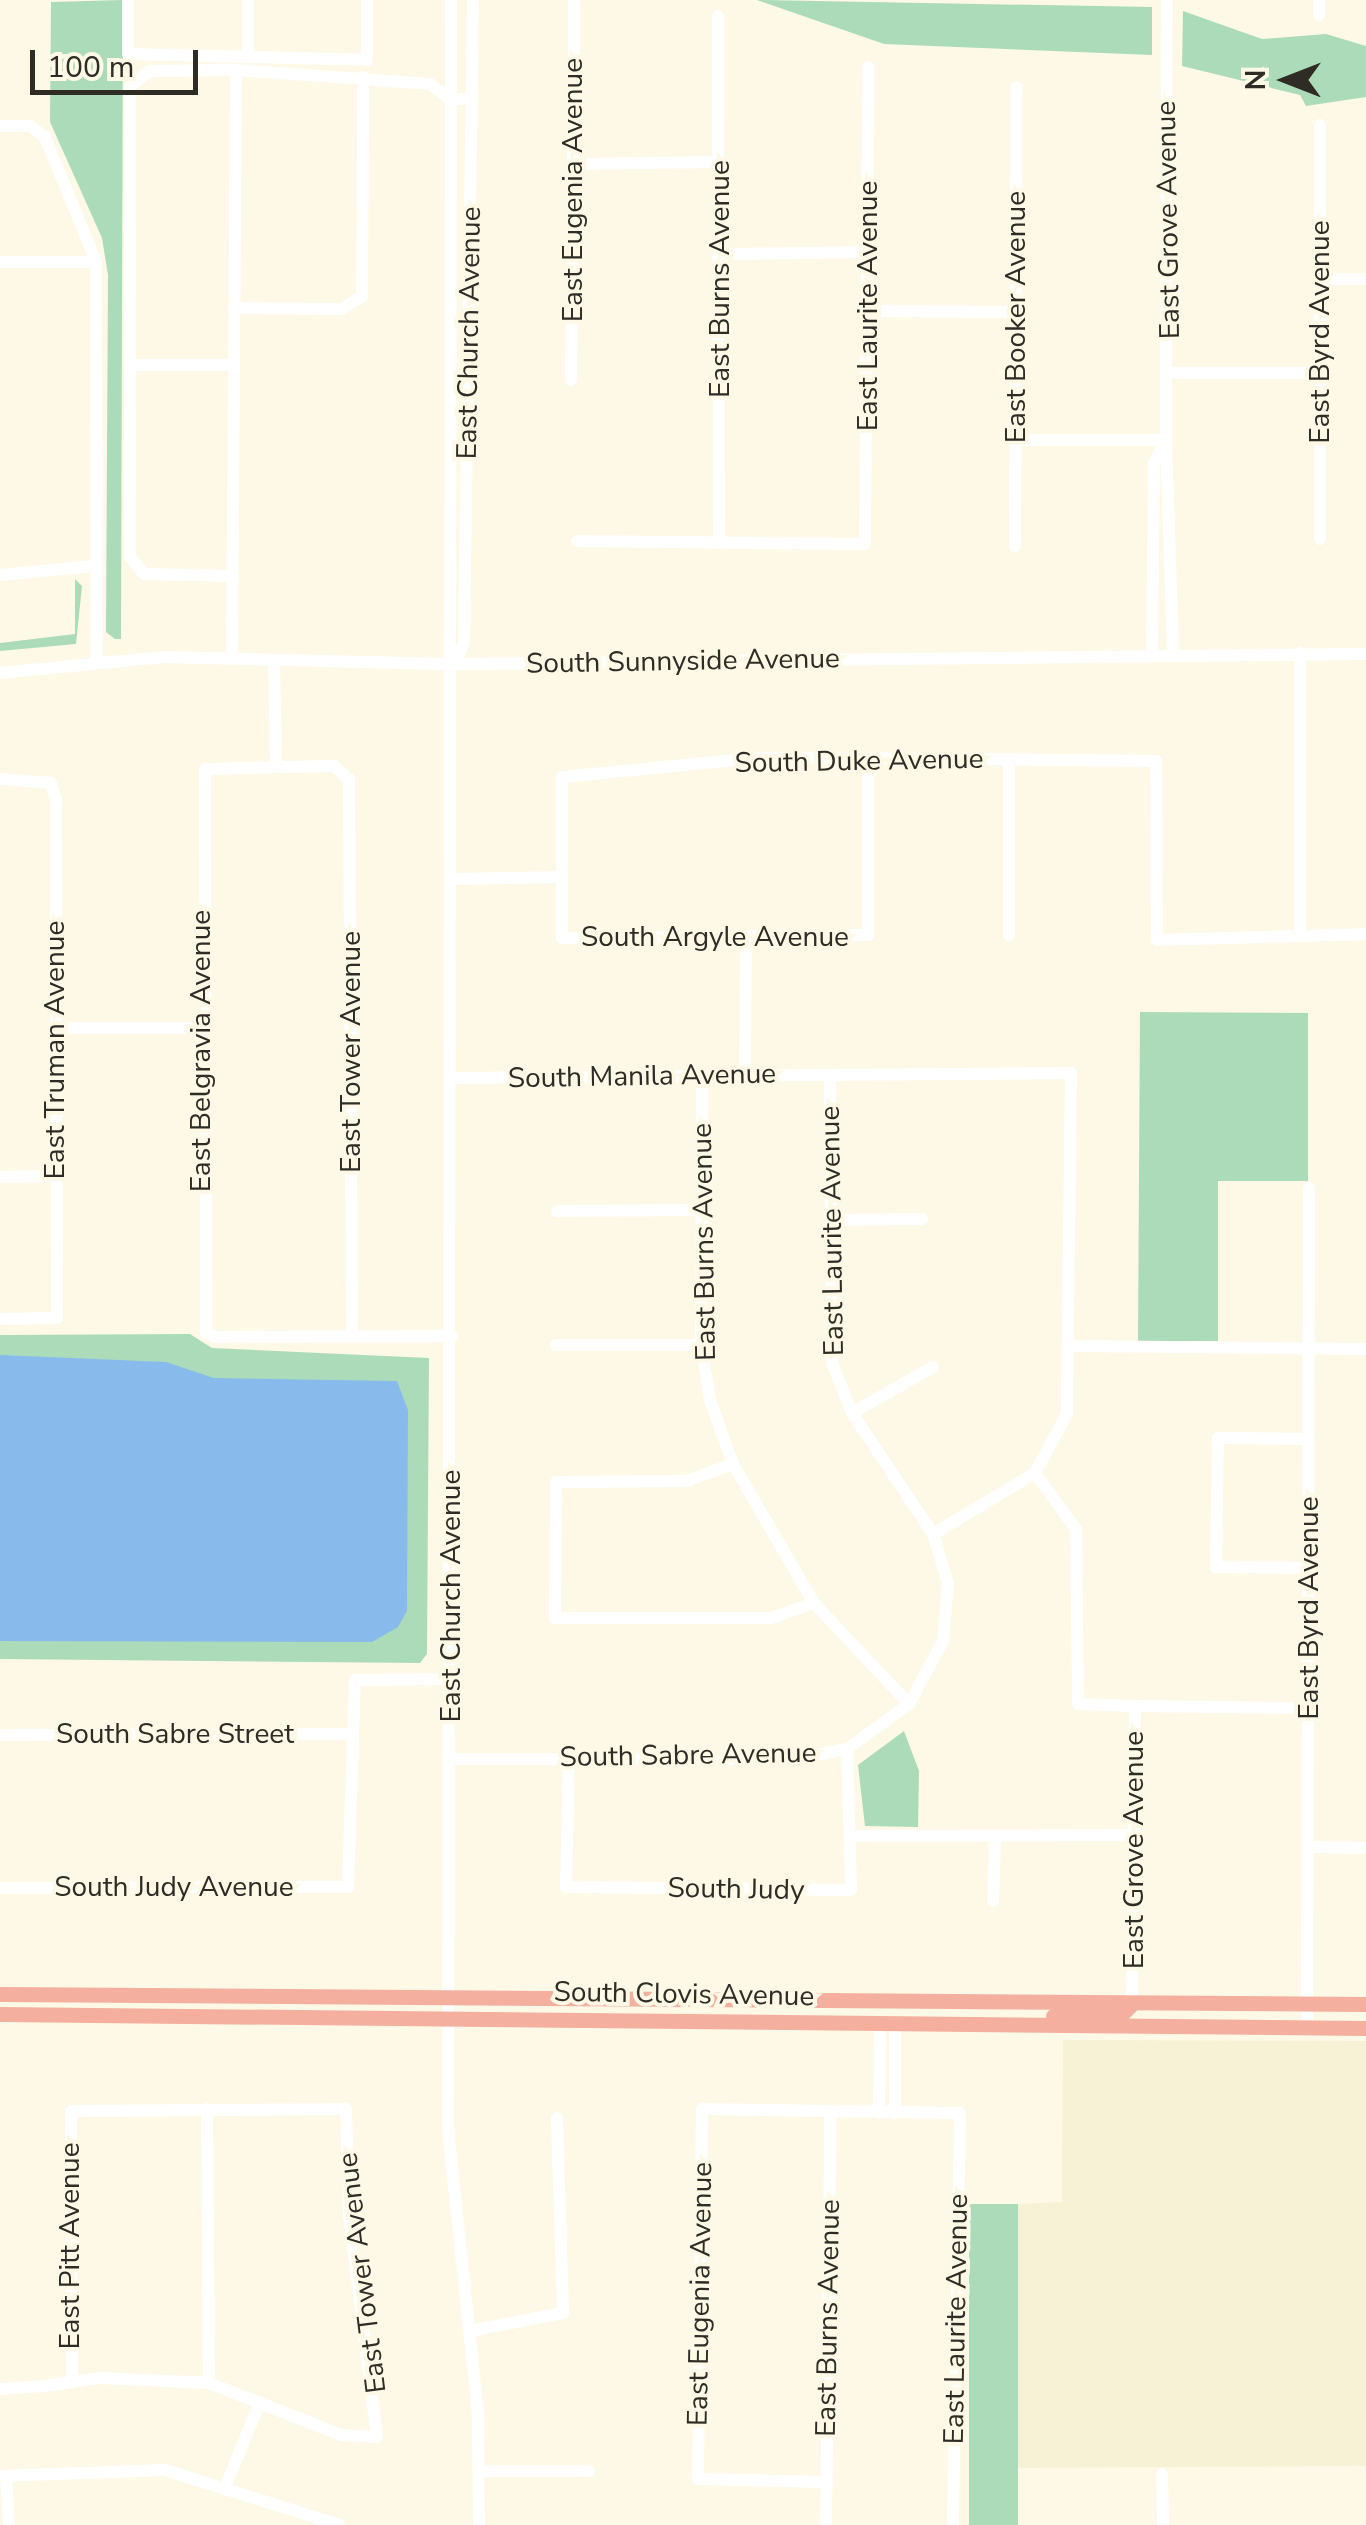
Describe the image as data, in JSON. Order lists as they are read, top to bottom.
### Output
{
  "streets": {
    "main road": ["South Clovis Avenue"],
    "street": [
      "East Eugenia Avenue",
      "East Grove Avenue",
      "East Burns Avenue",
      "East Laurite Avenue",
      "East Booker Avenue",
      "East Byrd Avenue",
      "East Church Avenue",
      "South Sunnyside Avenue",
      "South Duke Avenue",
      "South Argyle Avenue",
      "East Truman Avenue",
      "East Belgravia Avenue",
      "East Tower Avenue",
      "South Manila Avenue",
      "South Sabre Street",
      "South Sabre Avenue",
      "South Judy Avenue",
      "South Judy",
      "East Pitt Avenue"
    ]
  },
  "crossings": [
    ["East Eugenia Avenue", "East Burns Avenue"],
    ["East Grove Avenue", "South Sunnyside Avenue"],
    ["East Grove Avenue", "South Clovis Avenue"],
    ["East Burns Avenue", "East Laurite Avenue"],
    ["East Burns Avenue", "South Manila Avenue"],
    ["East Burns Avenue", "South Sabre Avenue"],
    ["East Laurite Avenue", "South Manila Avenue"],
    ["East Laurite Avenue", "South Sabre Avenue"],
    ["East Byrd Avenue", "South Clovis Avenue"],
    ["East Church Avenue", "South Sunnyside Avenue"],
    ["East Church Avenue", "South Manila Avenue"],
    ["East Church Avenue", "South Sabre Avenue"],
    ["East Church Avenue", "South Clovis Avenue"],
    ["South Duke Avenue", "South Argyle Avenue"],
    ["East Belgravia Avenue", "East Tower Avenue"],
    ["East Tower Avenue", "East Pitt Avenue"],
    ["South Sabre Street", "South Judy Avenue"],
    ["South Sabre Avenue", "South Judy"]
  ],
  "scale_bar": "100 m",
  "north": "left"
}
